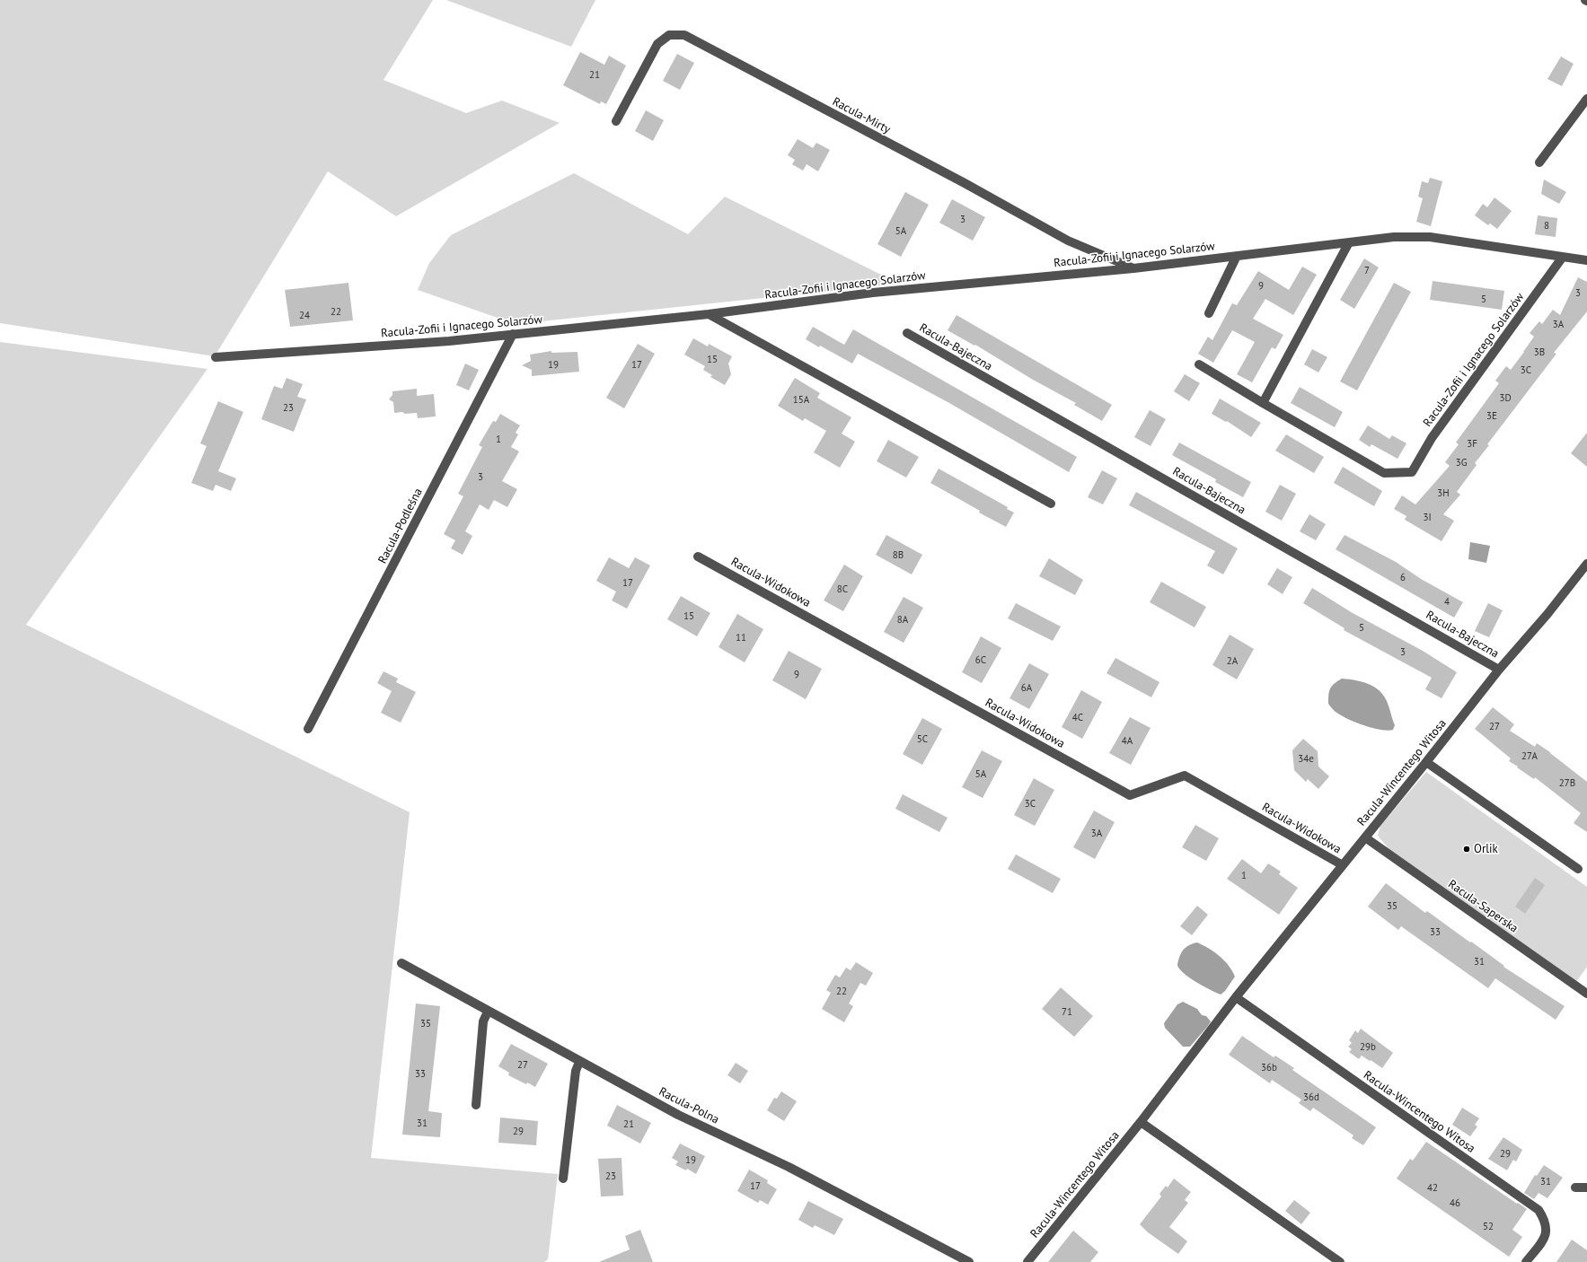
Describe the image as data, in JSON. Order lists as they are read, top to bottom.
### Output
{
  "streets": {
    "street": [
      "Racula-Mirty",
      "Racula-Zofii i Ignacego Solarzów",
      "Racula-Bajeczna",
      "Racula-Podleśna",
      "Racula-Widokowa",
      "Racula-Wincentego Witosa",
      "Racula-Saperska",
      "Racula-Polna"
    ]
  },
  "crossings": [
    ["Racula-Mirty", "Racula-Zofii i Ignacego Solarzów"],
    ["Racula-Zofii i Ignacego Solarzów", "Racula-Podleśna"],
    ["Racula-Bajeczna", "Racula-Wincentego Witosa"],
    ["Racula-Widokowa", "Racula-Wincentego Witosa"],
    ["Racula-Wincentego Witosa", "Racula-Saperska"]
  ],
  "places": ["Orlik"],
  "house_numbers": [
    "21",
    "3",
    "8",
    "5A",
    "7",
    "9",
    "3",
    "5",
    "22",
    "24",
    "3A",
    "3B",
    "15",
    "19",
    "17",
    "3C",
    "3D",
    "15A",
    "23",
    "3E",
    "1",
    "3F",
    "3G",
    "3",
    "3H",
    "3I",
    "8B",
    "6",
    "17",
    "8C",
    "4",
    "15",
    "8A",
    "5",
    "11",
    "3",
    "6C",
    "2A",
    "9",
    "6A",
    "4C",
    "27",
    "5C",
    "4A",
    "27A",
    "34e",
    "5A",
    "27B",
    "3C",
    "3A",
    "1",
    "35",
    "33",
    "31",
    "22",
    "71",
    "35",
    "29b",
    "27",
    "36b",
    "33",
    "36d",
    "31",
    "21",
    "29",
    "29",
    "19",
    "23",
    "31",
    "17",
    "42",
    "46",
    "52"
  ]
}
